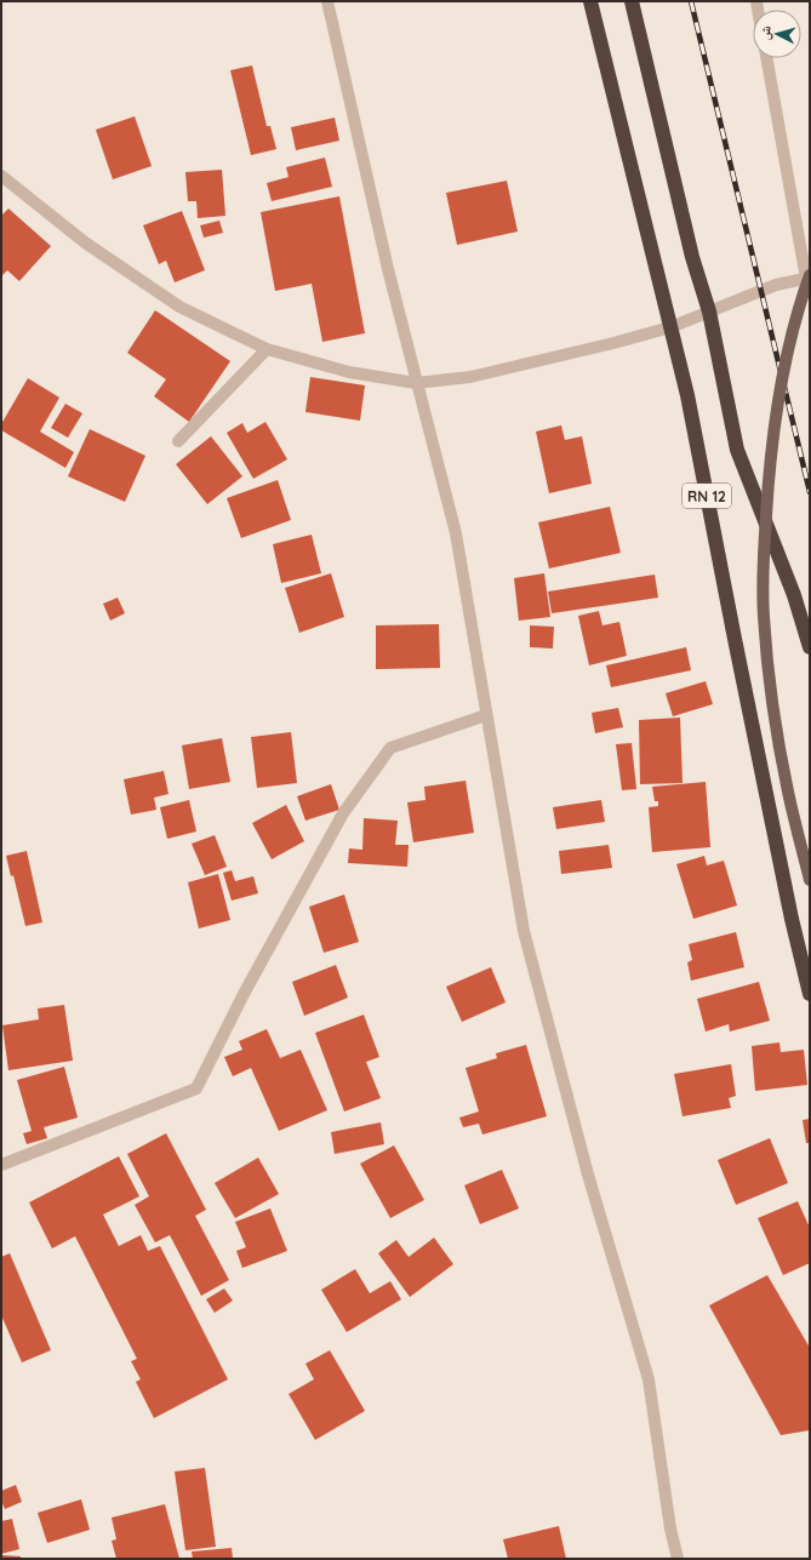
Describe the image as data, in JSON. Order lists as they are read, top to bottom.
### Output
{
  "streets": {
    "highway": ["RN 12"]
  },
  "north": "left"
}
